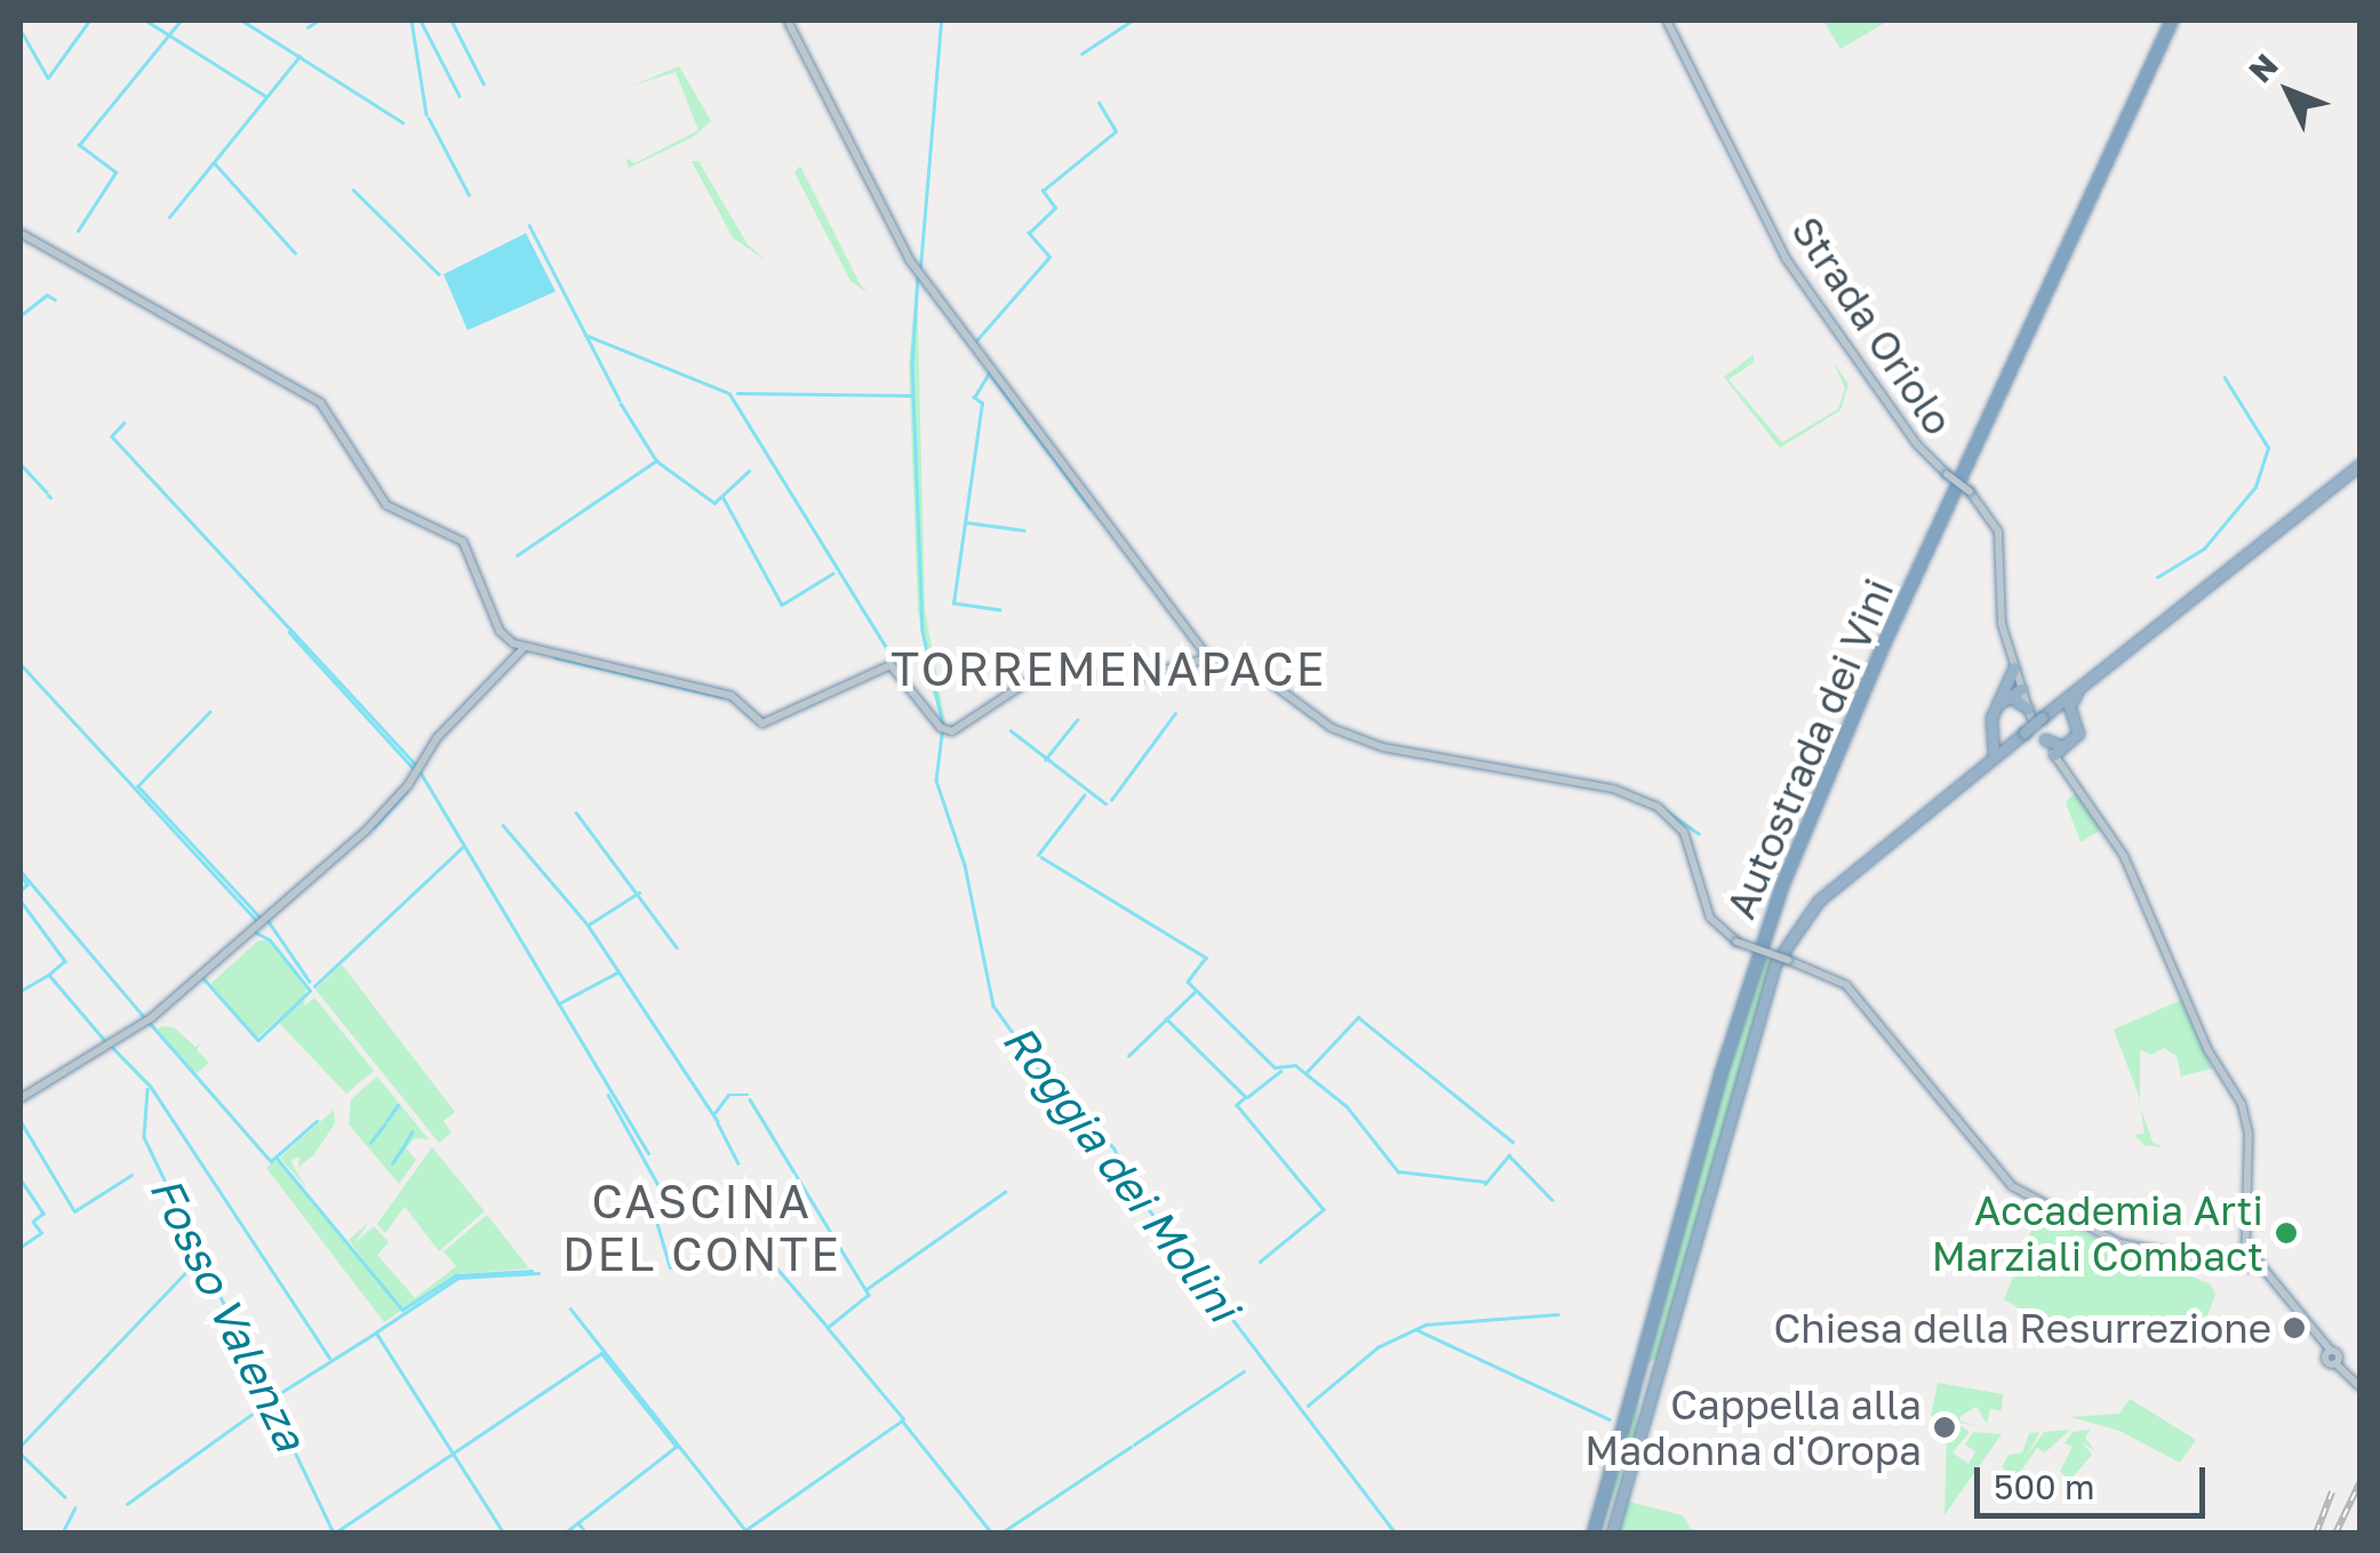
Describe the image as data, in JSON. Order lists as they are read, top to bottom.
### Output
{
  "streets": {
    "highway": ["Autostrada dei Vini"],
    "street": ["Strada Oriolo"]
  },
  "districts": ["TORREMENAPACE", "CASCINA DEL CONTE"],
  "water": ["Roggia dei Molini", "Fosso Valenza"],
  "places": ["Accademia Arti Marziali Combact", "Chiesa della Resurrezione", "Cappella alla Madonna d'Oropa"],
  "scale_bar": "500 m",
  "north": "top left"
}
